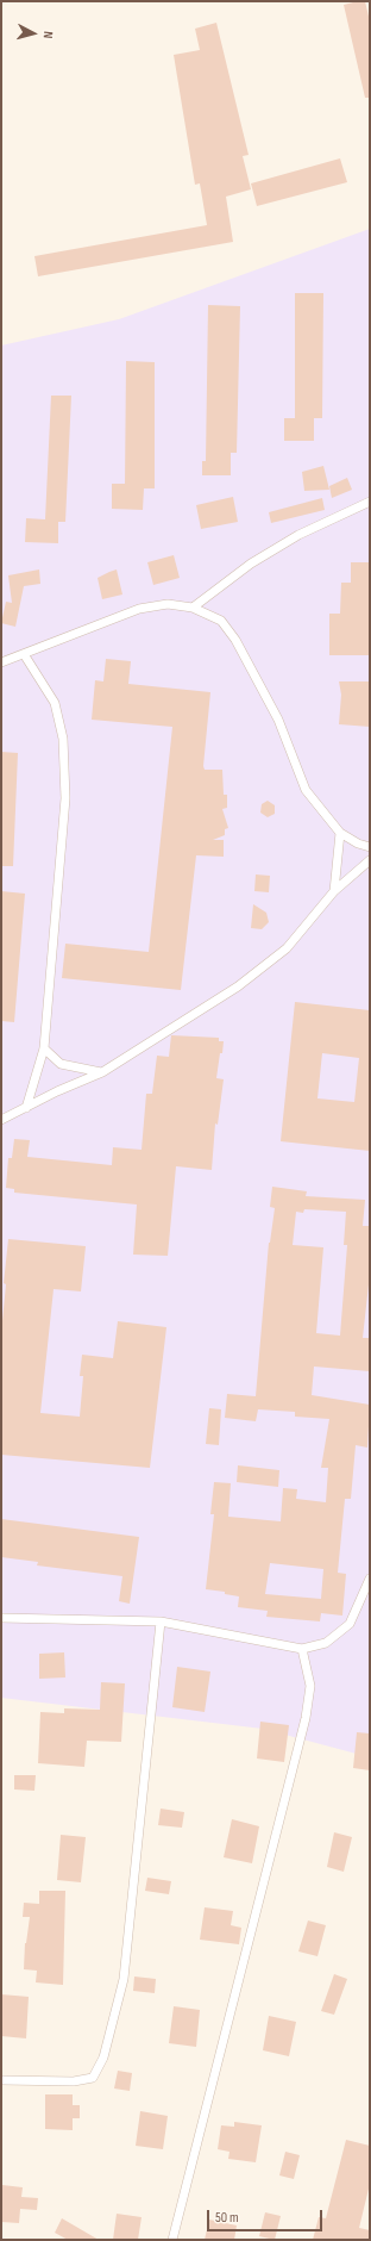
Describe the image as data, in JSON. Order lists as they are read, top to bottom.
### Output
{
  "scale_bar": "50 m",
  "north": "right"
}
